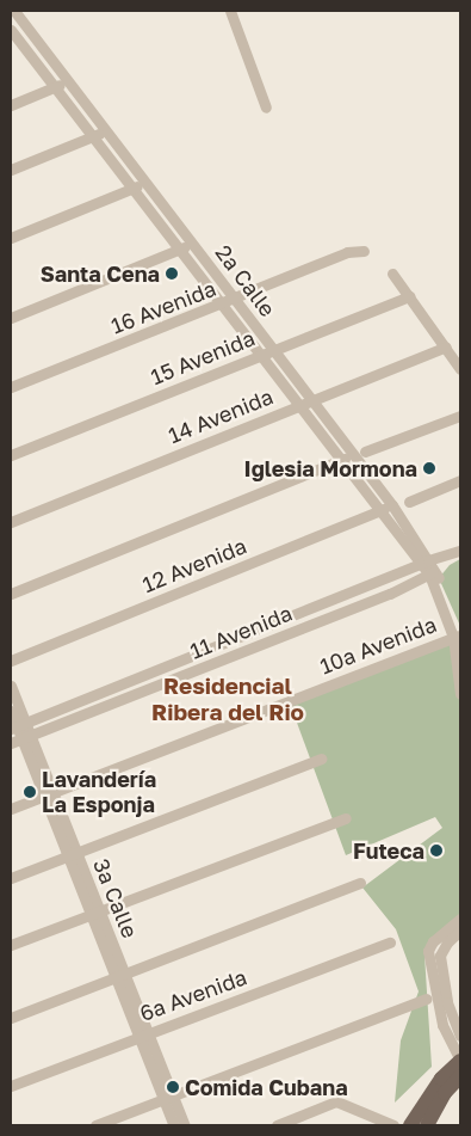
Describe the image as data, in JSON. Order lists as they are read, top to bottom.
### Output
{
  "streets": {
    "street": [
      "2a Calle",
      "16 Avenida",
      "15 Avenida",
      "14 Avenida",
      "12 Avenida",
      "11 Avenida",
      "10a Avenida",
      "3a Calle",
      "6a Avenida"
    ]
  },
  "crossings": [
    ["2a Calle", "16 Avenida"],
    ["2a Calle", "15 Avenida"],
    ["2a Calle", "14 Avenida"],
    ["2a Calle", "12 Avenida"],
    ["2a Calle", "11 Avenida"],
    ["2a Calle", "10a Avenida"],
    ["11 Avenida", "3a Calle"],
    ["10a Avenida", "3a Calle"],
    ["3a Calle", "6a Avenida"]
  ],
  "districts": ["Residencial Ribera del Rio"],
  "places": [
    "Santa Cena",
    "Iglesia Mormona",
    "Lavandería La Esponja",
    "Futeca",
    "Comida Cubana"
  ]
}
